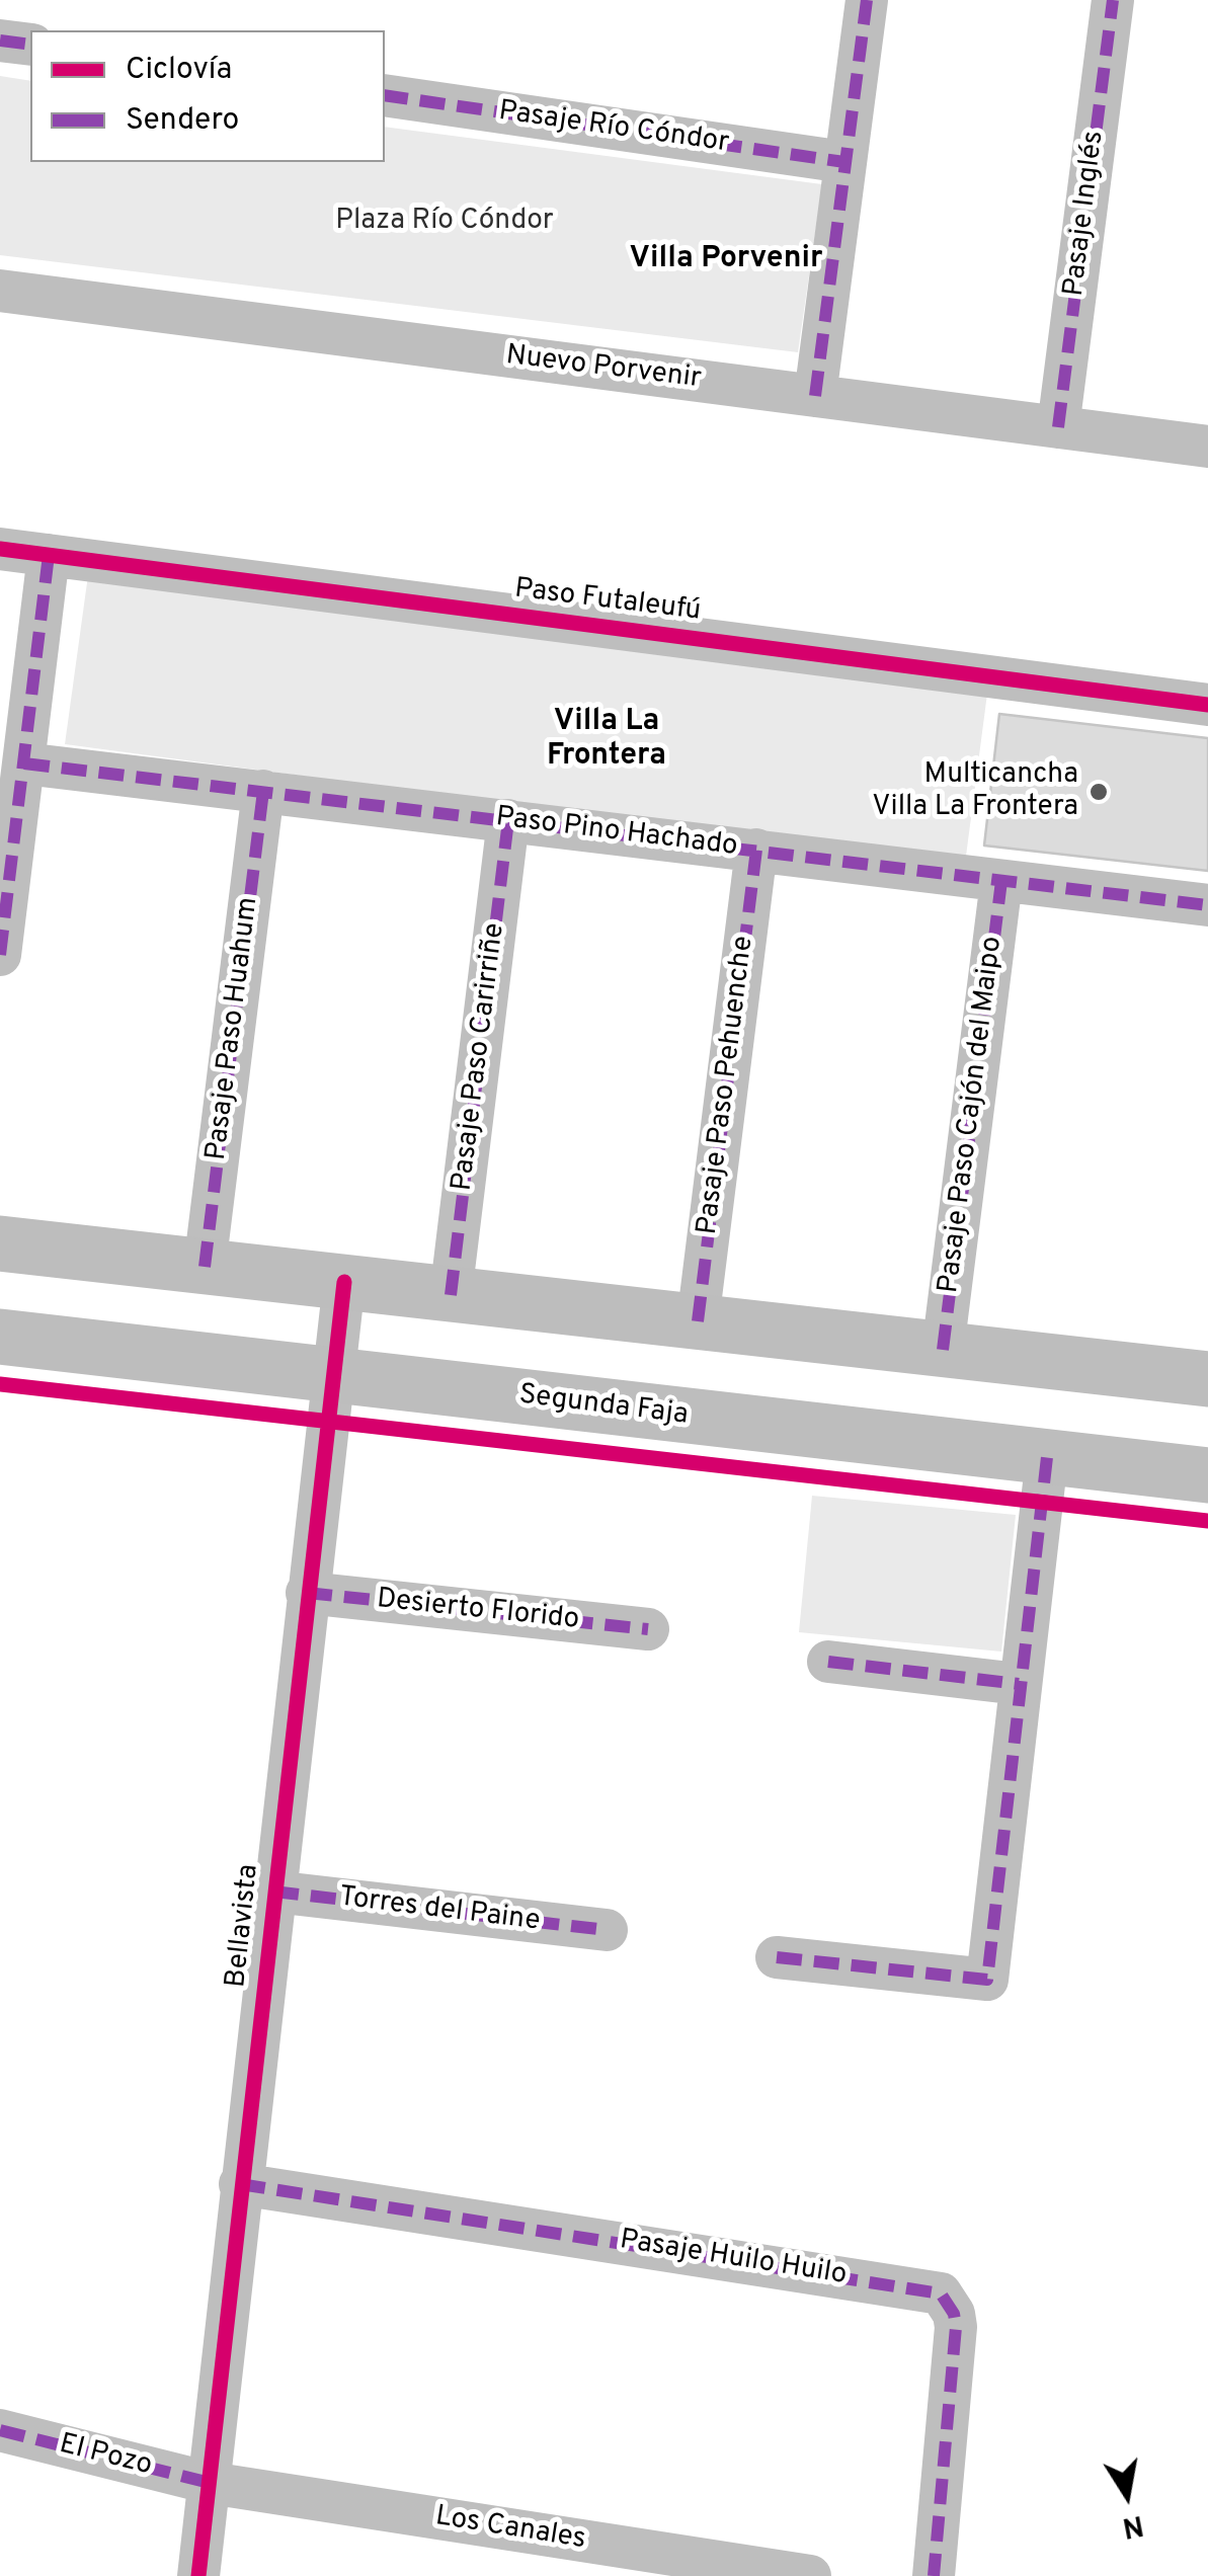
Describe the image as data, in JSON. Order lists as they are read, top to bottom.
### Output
{
  "streets": {
    "main road": ["Segunda Faja"],
    "street": [
      "Pasaje Río Cóndor",
      "Pasaje Inglés",
      "Nuevo Porvenir",
      "Paso Futaleufú",
      "Paso Pino Hachado",
      "Pasaje Paso Huahum",
      "Pasaje Paso Carirriñe",
      "Pasaje Paso Pehuenche",
      "Pasaje Paso Cajón del Maipo",
      "Desierto Florido",
      "Torres del Paine",
      "Bellavista",
      "Pasaje Huilo Huilo",
      "El Pozo",
      "Los Canales"
    ]
  },
  "crossings": [
    ["Pasaje Inglés", "Nuevo Porvenir"],
    ["Paso Pino Hachado", "Pasaje Paso Huahum"],
    ["Paso Pino Hachado", "Pasaje Paso Carirriñe"],
    ["Paso Pino Hachado", "Pasaje Paso Pehuenche"],
    ["Paso Pino Hachado", "Pasaje Paso Cajón del Maipo"],
    ["Segunda Faja", "Bellavista"],
    ["Desierto Florido", "Bellavista"],
    ["Torres del Paine", "Bellavista"],
    ["Bellavista", "Pasaje Huilo Huilo"],
    ["Bellavista", "El Pozo"],
    ["Bellavista", "Los Canales"],
    ["El Pozo", "Los Canales"]
  ],
  "districts": ["Villa Porvenir", "Villa La Frontera"],
  "parks": ["Plaza Río Cóndor"],
  "places": ["Multicancha Villa La Frontera"],
  "legend": ["Ciclovía", "Sendero"],
  "north": "bottom"
}
